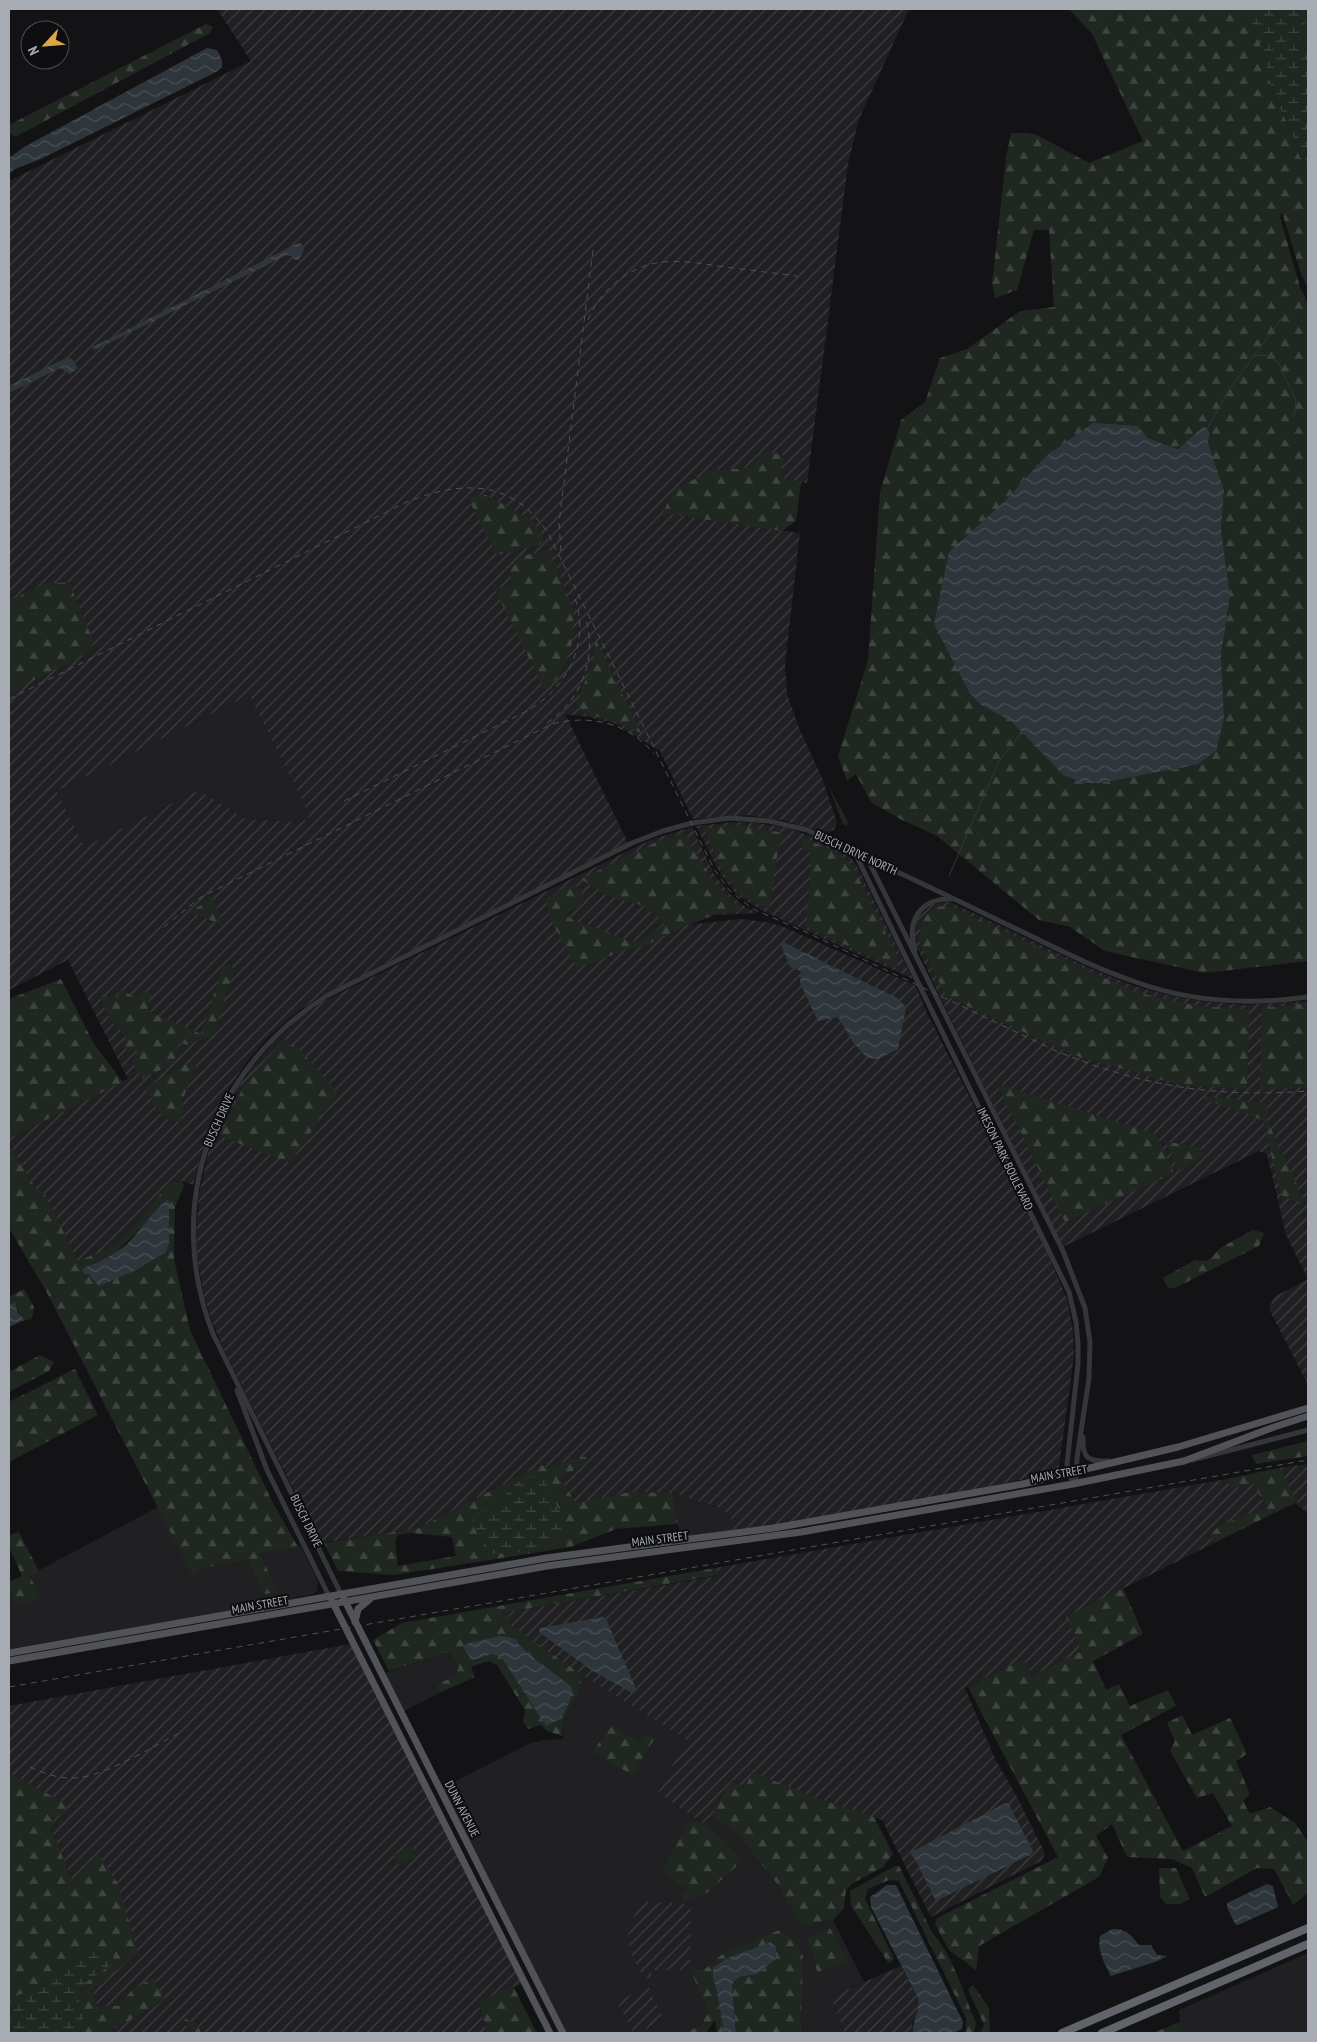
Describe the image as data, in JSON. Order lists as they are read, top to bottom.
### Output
{
  "streets": {
    "main road": ["MAIN STREET", "DUNN AVENUE"],
    "street": ["BUSCH DRIVE NORTH", "BUSCH DRIVE", "IMESON PARK BOULEVARD"]
  },
  "crossings": [
    ["BUSCH DRIVE NORTH", "BUSCH DRIVE"],
    ["BUSCH DRIVE NORTH", "IMESON PARK BOULEVARD"],
    ["BUSCH DRIVE", "MAIN STREET"],
    ["BUSCH DRIVE", "DUNN AVENUE"],
    ["IMESON PARK BOULEVARD", "MAIN STREET"],
    ["MAIN STREET", "DUNN AVENUE"]
  ],
  "north": "bottom left"
}
